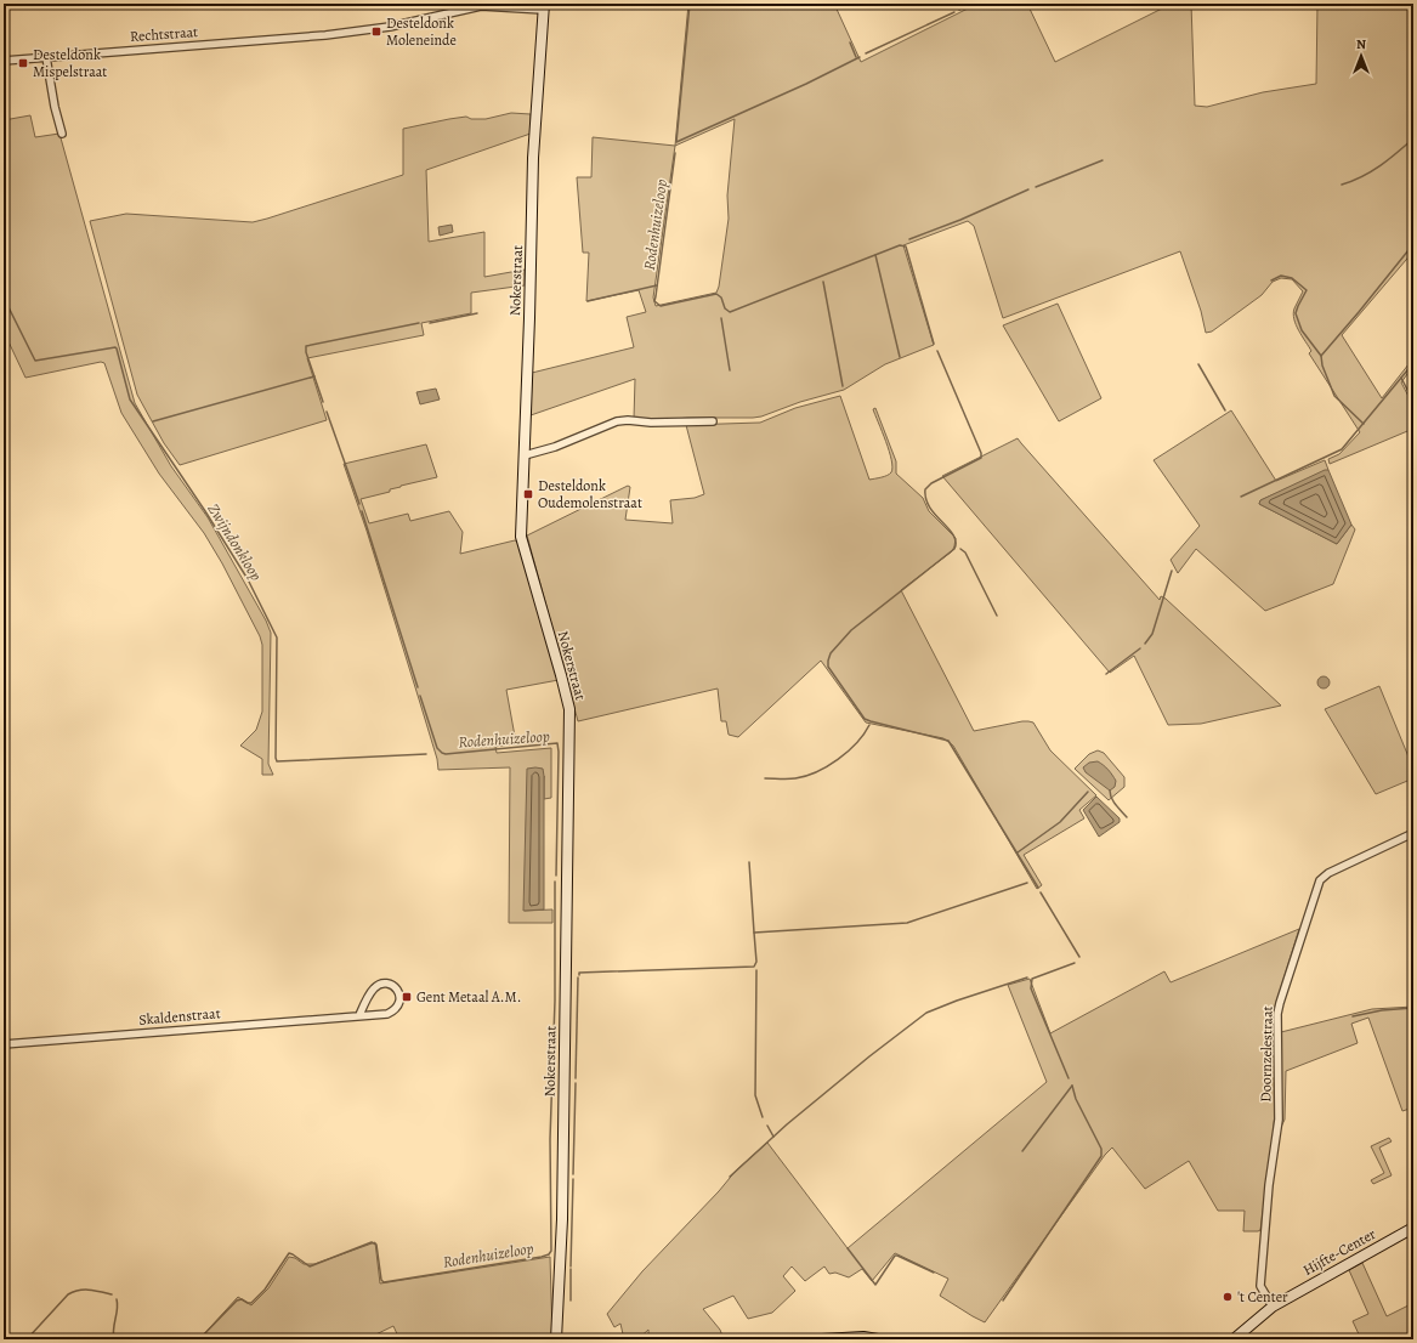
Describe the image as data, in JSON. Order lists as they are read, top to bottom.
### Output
{
  "streets": {
    "street": [
      "Rechtstraat",
      "Nokerstraat",
      "Skaldenstraat",
      "Doornzelestraat",
      "Hijfte-Center"
    ]
  },
  "crossings": [
    ["Rechtstraat", "Nokerstraat"],
    ["Doornzelestraat", "Hijfte-Center"]
  ],
  "water": ["Rodenhuizeloop", "Zwijndonkloop"],
  "places": {
    "transit": [
      "Desteldonk Moleneinde",
      "Desteldonk Mispelstraat",
      "Desteldonk Oudemolenstraat",
      "Gent Metaal A.M."
    ],
    "other": ["'t Center"]
  },
  "north": "top"
}
